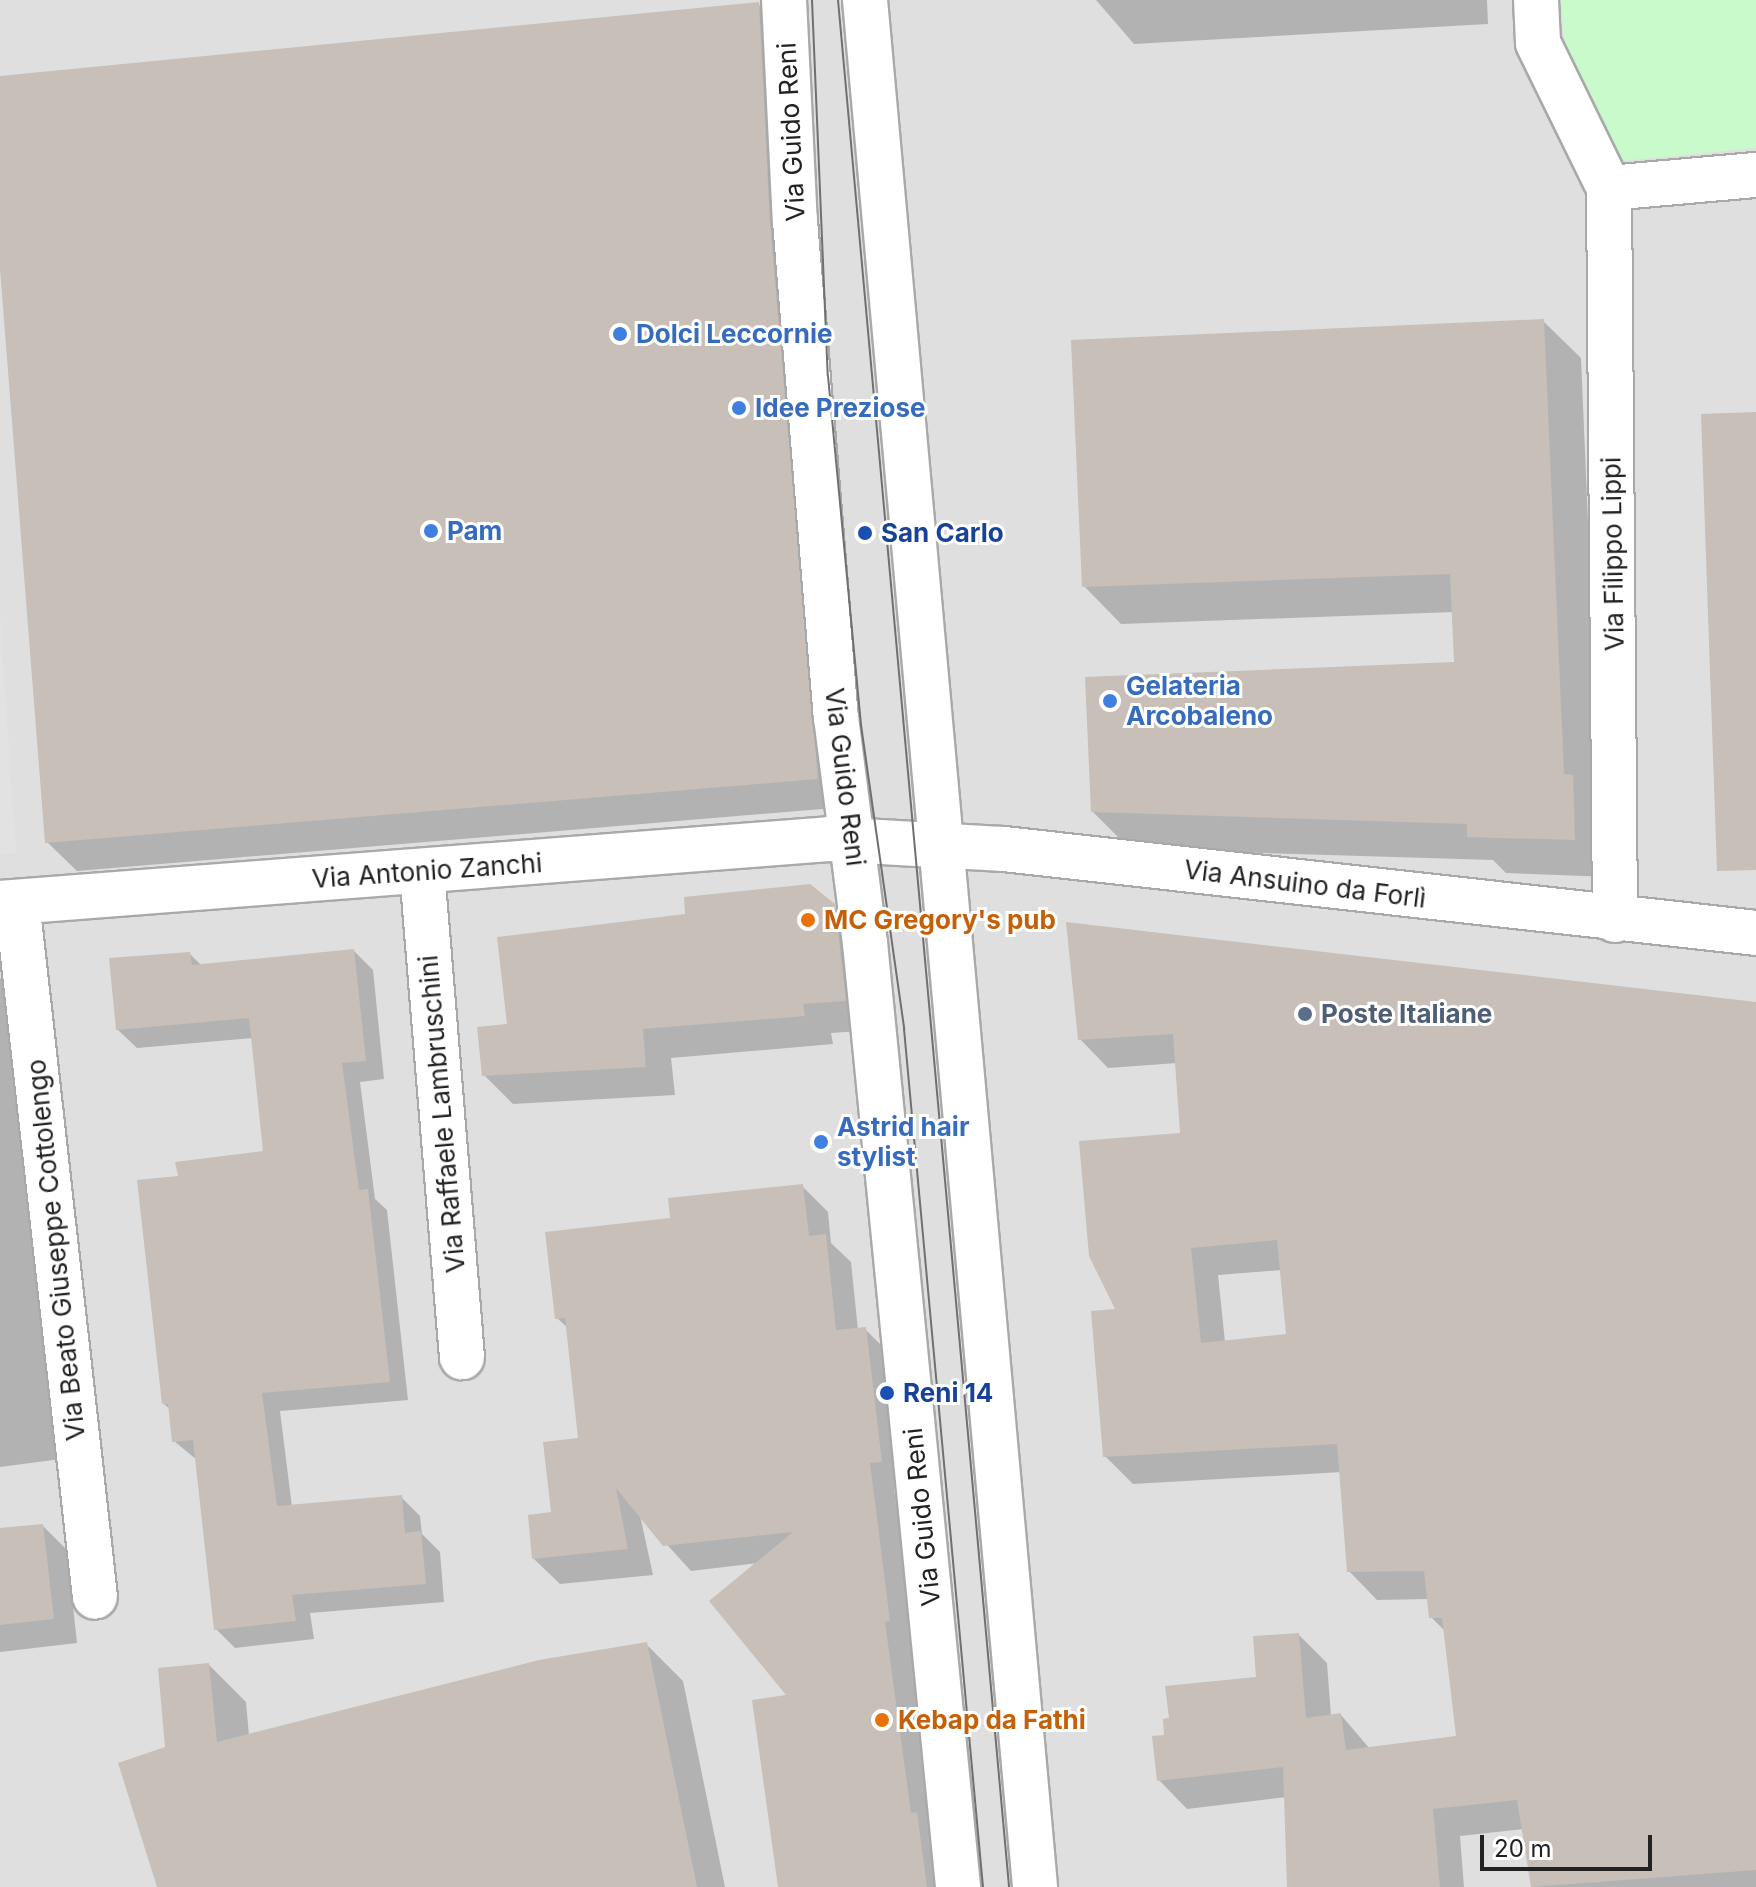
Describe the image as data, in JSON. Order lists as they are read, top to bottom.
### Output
{
  "streets": {
    "street": [
      "Via Guido Reni",
      "Via Filippo Lippi",
      "Via Antonio Zanchi",
      "Via Ansuino da Forlì",
      "Via Raffaele Lambruschini",
      "Via Beato Giuseppe Cottolengo"
    ]
  },
  "crossings": [
    ["Via Guido Reni", "Via Antonio Zanchi"],
    ["Via Guido Reni", "Via Ansuino da Forlì"],
    ["Via Filippo Lippi", "Via Ansuino da Forlì"],
    ["Via Antonio Zanchi", "Via Ansuino da Forlì"],
    ["Via Antonio Zanchi", "Via Raffaele Lambruschini"],
    ["Via Antonio Zanchi", "Via Beato Giuseppe Cottolengo"]
  ],
  "places": [
    "Dolci Leccornie",
    "Idee Preziose",
    "Pam",
    "San Carlo",
    "Gelateria Arcobaleno",
    "MC Gregory's pub",
    "Poste Italiane",
    "Astrid hair stylist",
    "Reni 14",
    "Kebap da Fathi"
  ],
  "scale_bar": "20 m"
}
